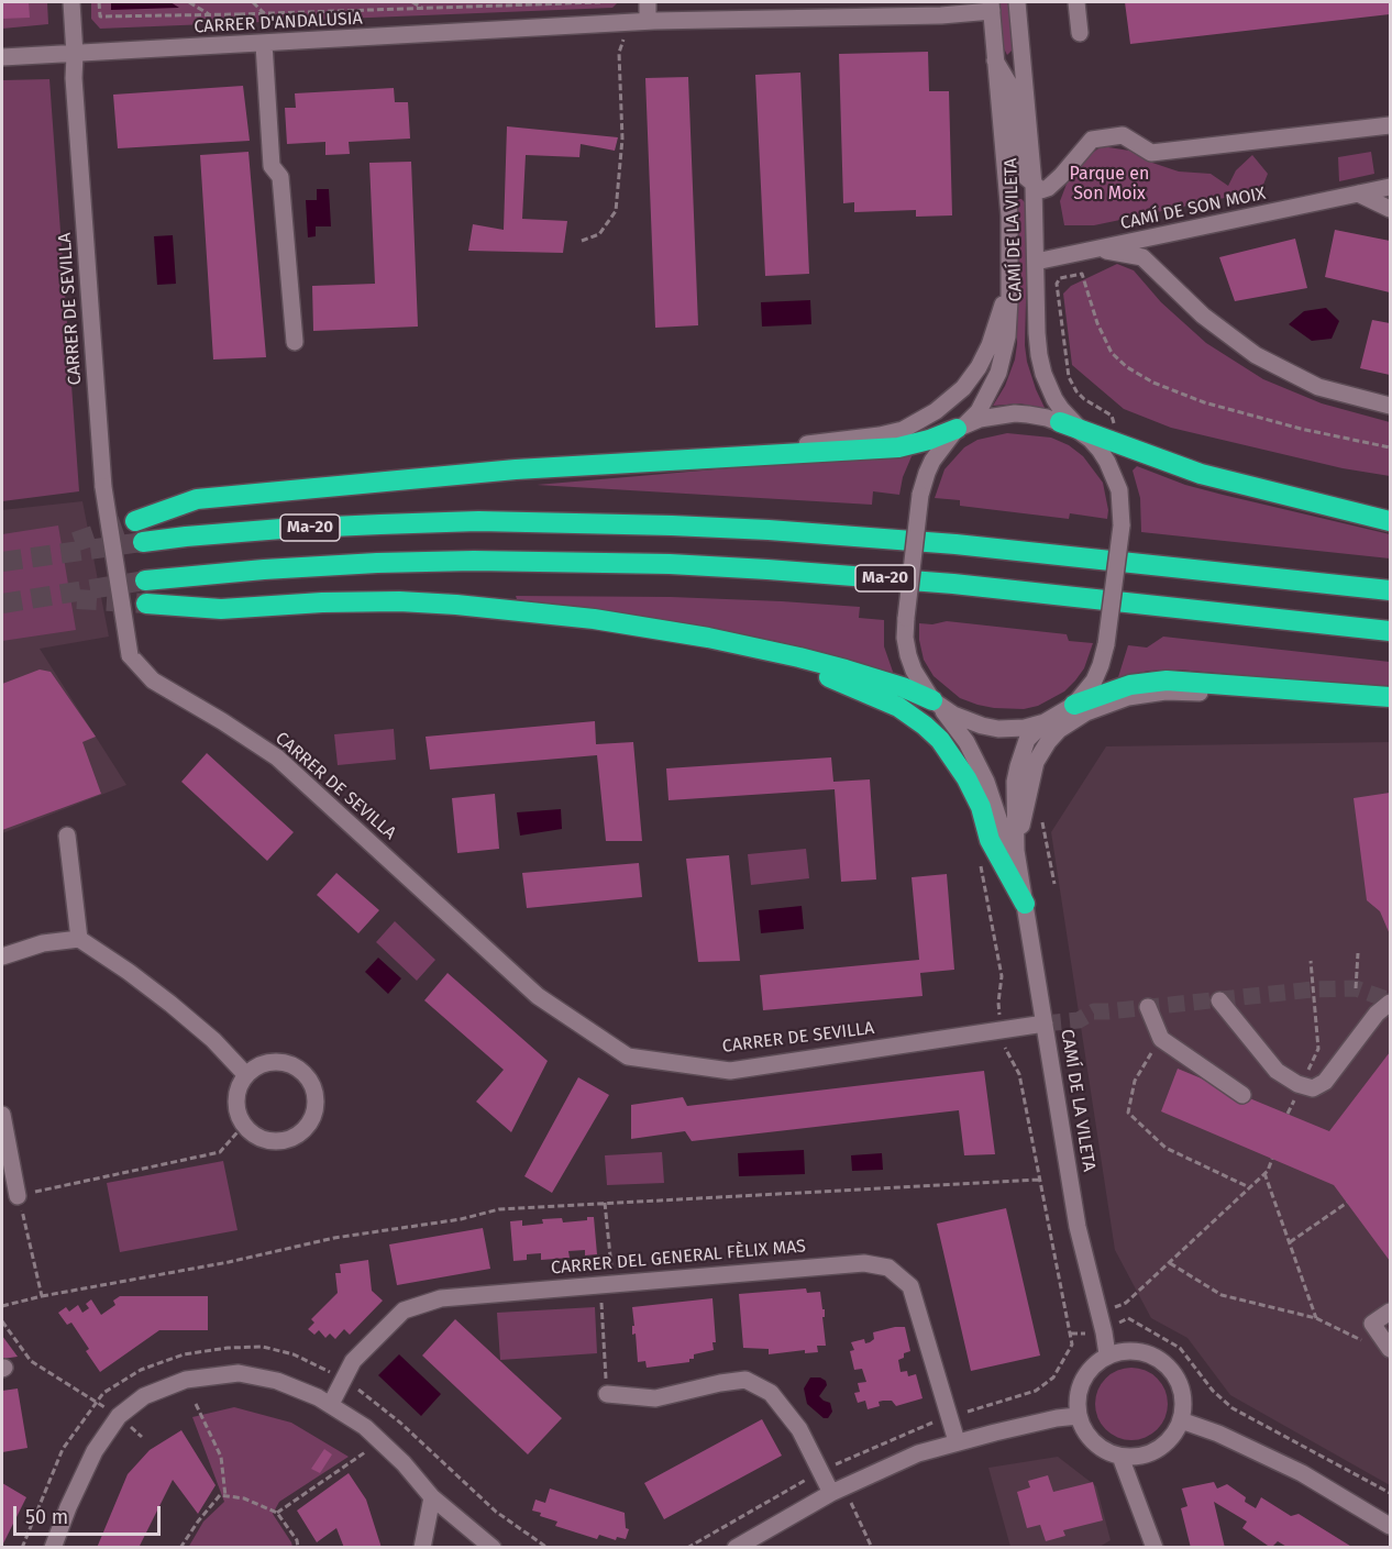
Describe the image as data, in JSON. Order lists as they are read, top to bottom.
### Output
{
  "streets": {
    "highway": ["Ma-20"],
    "street": [
      "CARRER D'ANDALUSIA",
      "CAMÍ DE SON MOIX",
      "CAMÍ DE LA VILETA",
      "CARRER DE SEVILLA",
      "CARRER DEL GENERAL FÈLIX MAS"
    ]
  },
  "crossings": [
    ["CARRER D'ANDALUSIA", "CAMÍ DE LA VILETA"],
    ["CARRER D'ANDALUSIA", "CARRER DE SEVILLA"],
    ["CAMÍ DE SON MOIX", "CAMÍ DE LA VILETA"],
    ["CAMÍ DE LA VILETA", "CARRER DE SEVILLA"]
  ],
  "parks": ["Parque en Son Moix"],
  "scale_bar": "50 m"
}
